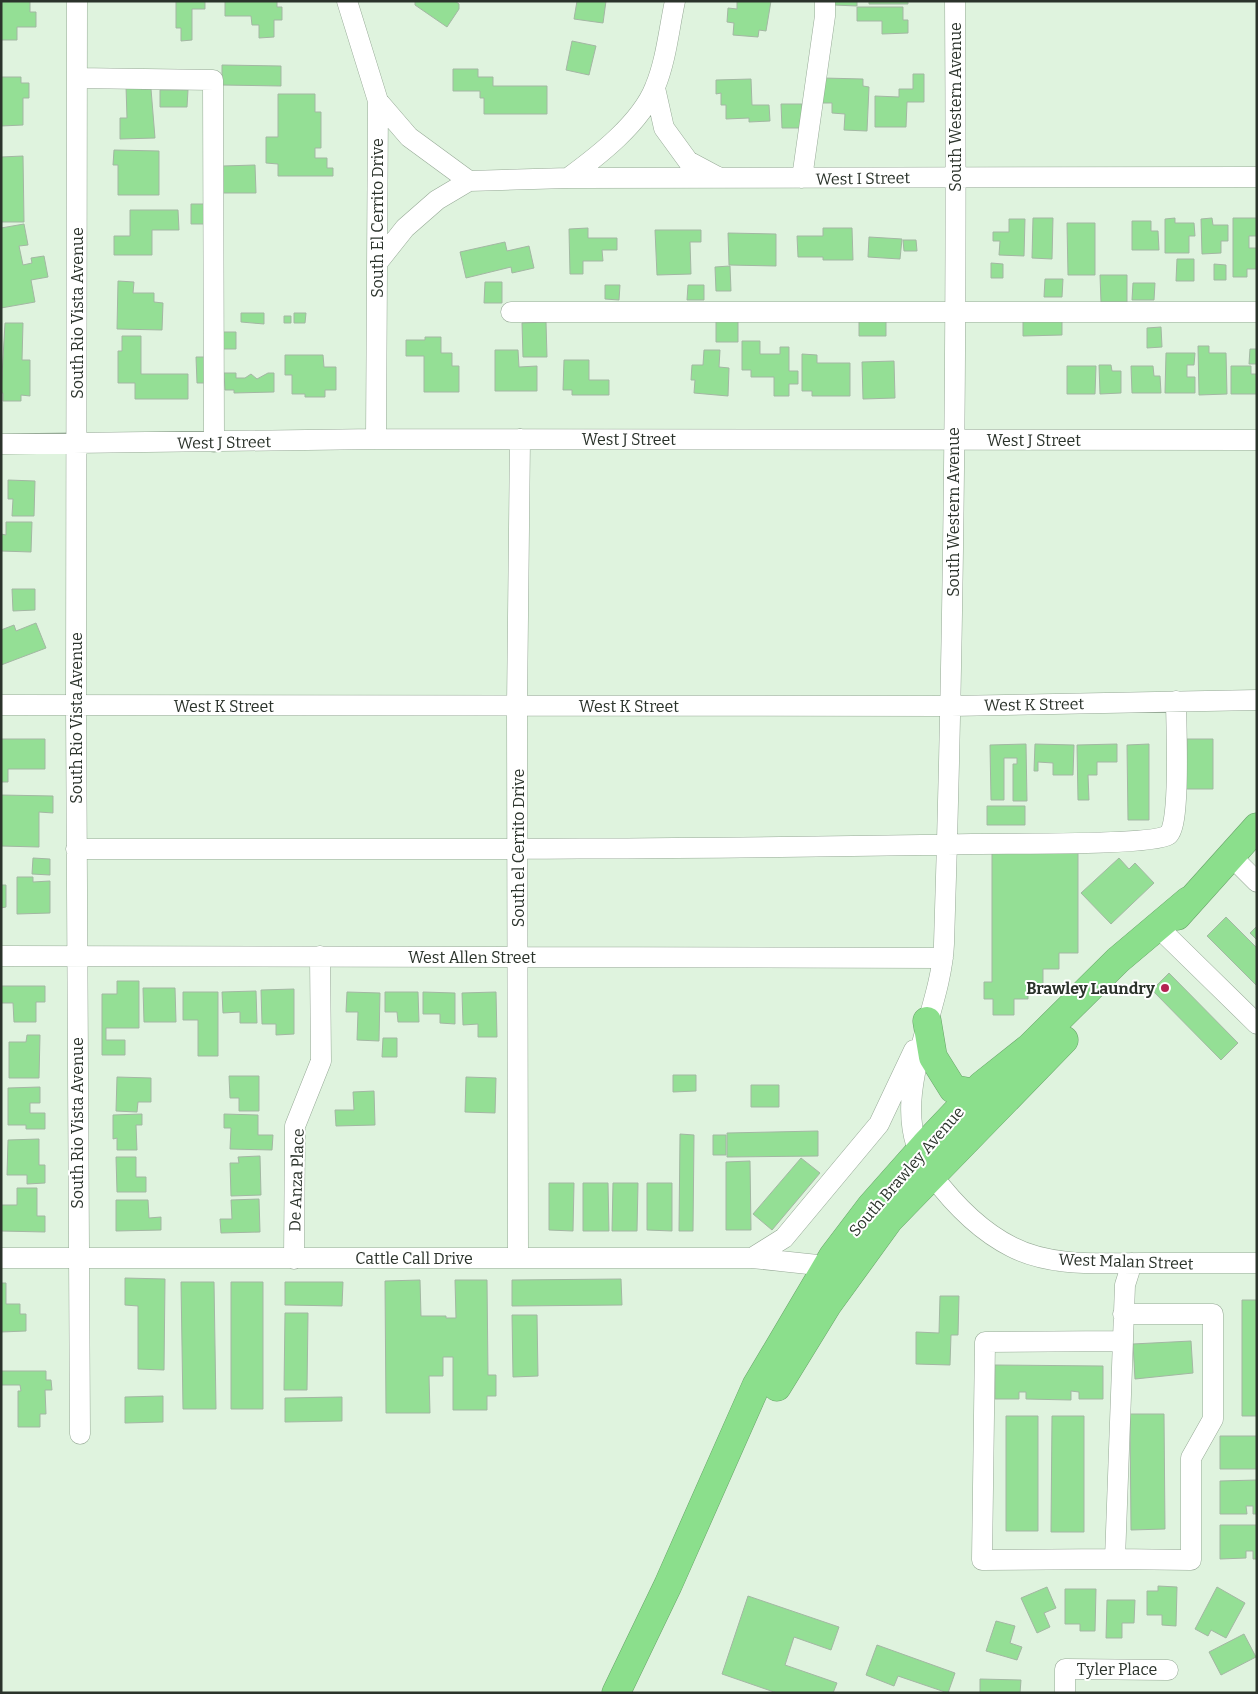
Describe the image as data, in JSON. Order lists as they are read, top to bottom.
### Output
{
  "streets": {
    "highway": ["South Brawley Avenue"],
    "street": [
      "South Western Avenue",
      "West I Street",
      "South El Cerrito Drive",
      "South Rio Vista Avenue",
      "West J Street",
      "West K Street",
      "South el Cerrito Drive",
      "West Allen Street",
      "De Anza Place",
      "Cattle Call Drive",
      "West Malan Street",
      "Tyler Place"
    ]
  },
  "crossings": [
    ["South Western Avenue", "West I Street"],
    ["South Western Avenue", "West J Street"],
    ["South Western Avenue", "West K Street"],
    ["South Western Avenue", "West Allen Street"],
    ["South Western Avenue", "South Brawley Avenue"],
    ["South Western Avenue", "Cattle Call Drive"],
    ["South Western Avenue", "West Malan Street"],
    ["South El Cerrito Drive", "West J Street"],
    ["South Rio Vista Avenue", "West J Street"],
    ["South Rio Vista Avenue", "West K Street"],
    ["South Rio Vista Avenue", "West Allen Street"],
    ["South Rio Vista Avenue", "Cattle Call Drive"],
    ["West J Street", "South el Cerrito Drive"],
    ["West K Street", "South el Cerrito Drive"],
    ["South el Cerrito Drive", "West Allen Street"],
    ["South el Cerrito Drive", "Cattle Call Drive"],
    ["West Allen Street", "De Anza Place"],
    ["South Brawley Avenue", "Cattle Call Drive"],
    ["South Brawley Avenue", "West Malan Street"],
    ["De Anza Place", "Cattle Call Drive"]
  ],
  "places": ["Brawley Laundry"]
}
